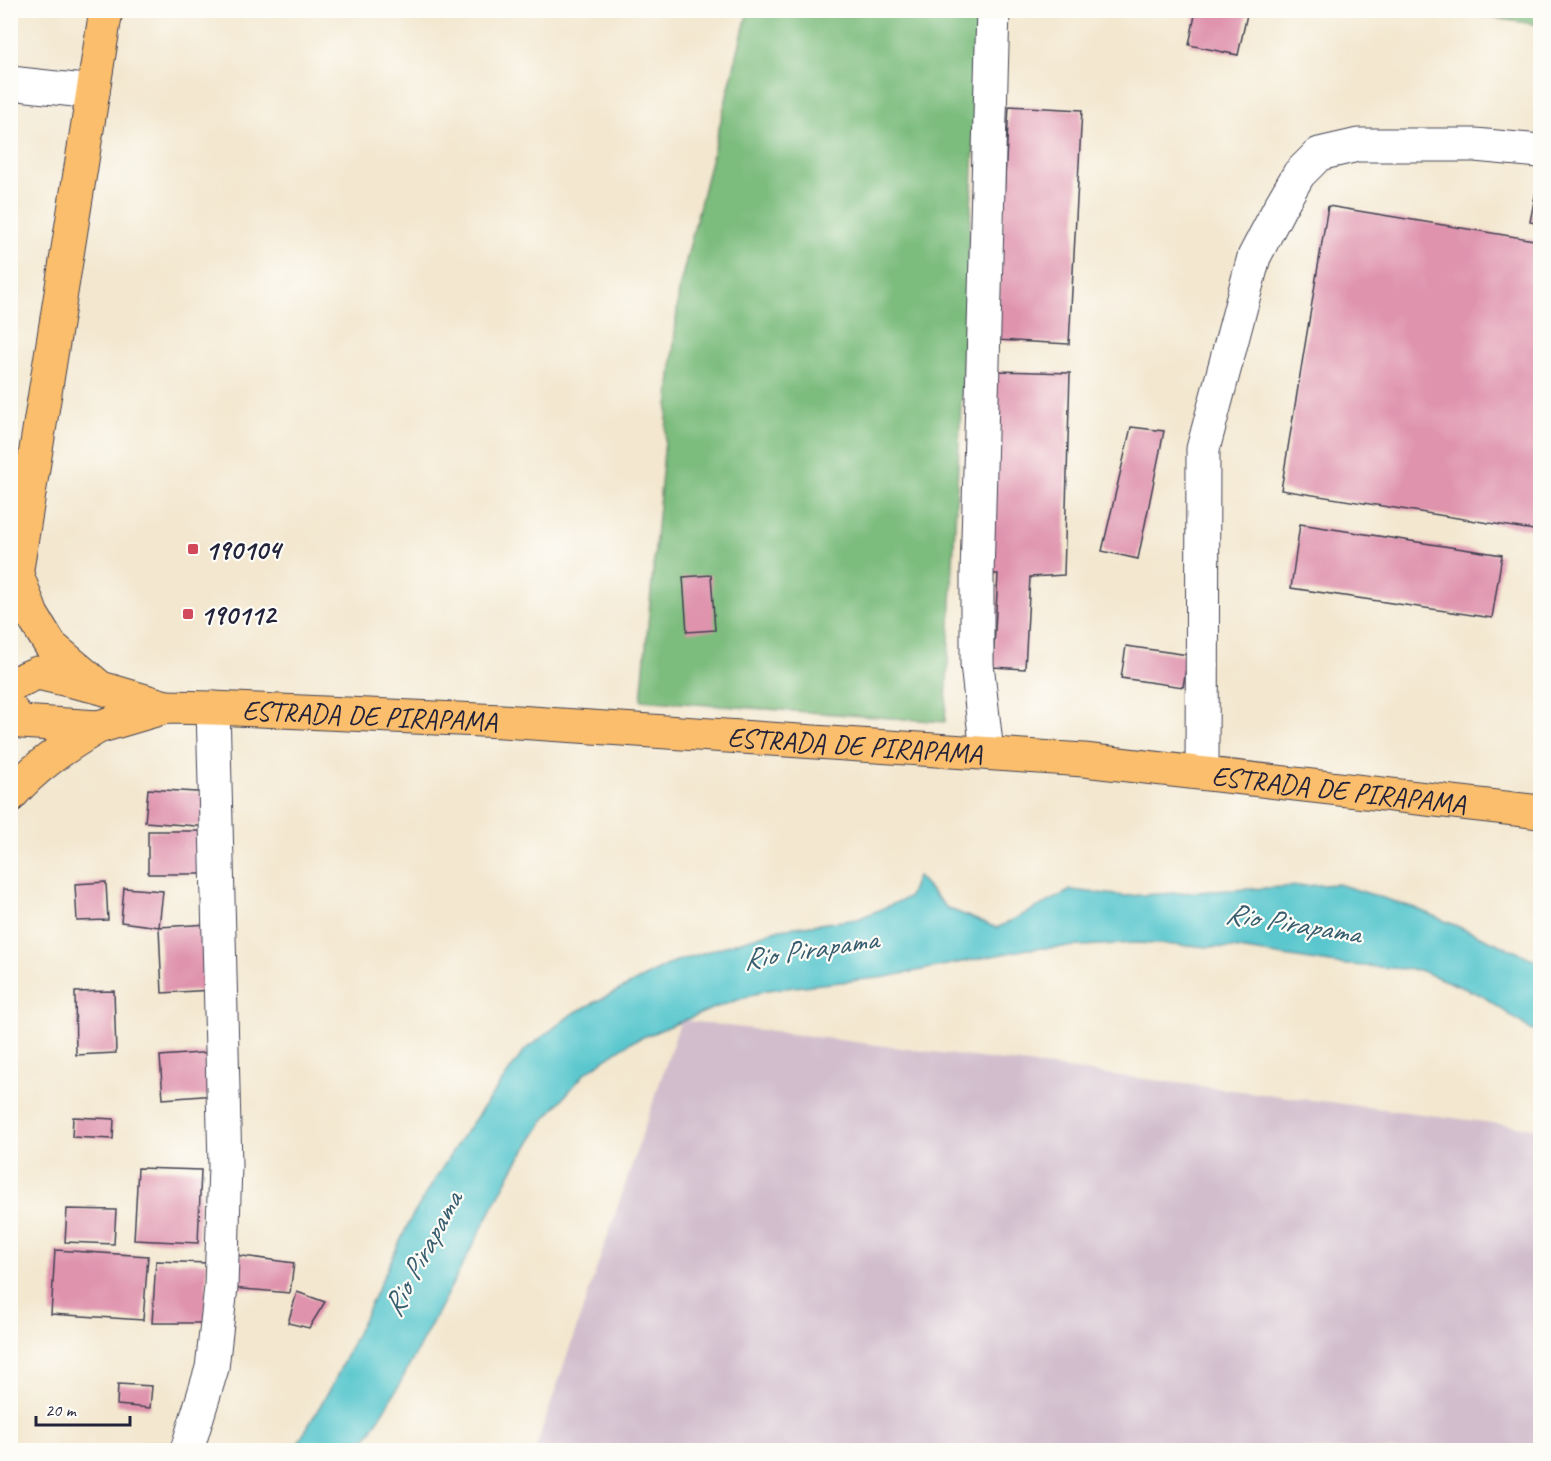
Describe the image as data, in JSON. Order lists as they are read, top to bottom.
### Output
{
  "streets": {
    "main road": ["ESTRADA DE PIRAPAMA"]
  },
  "water": ["Rio Pirapama"],
  "places": {
    "transit": ["190104", "190112"]
  },
  "scale_bar": "20 m"
}
